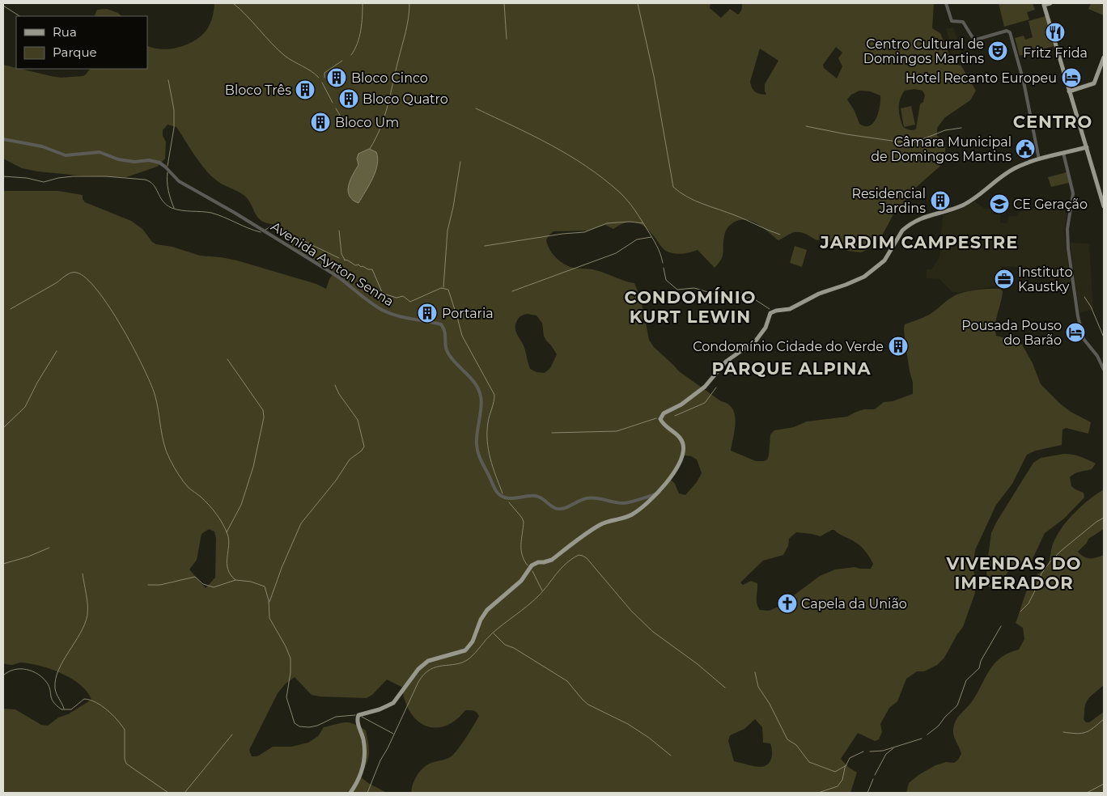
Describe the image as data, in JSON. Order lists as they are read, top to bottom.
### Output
{
  "streets": {
    "street": ["Avenida Ayrton Senna"]
  },
  "districts": [
    "CENTRO",
    "JARDIM CAMPESTRE",
    "CONDOMÍNIO KURT LEWIN",
    "PARQUE ALPINA",
    "VIVENDAS DO IMPERADOR"
  ],
  "places": {
    "restaurant": ["Fritz Frida"],
    "theatre": ["Centro Cultural de Domingos Martins"],
    "building": [
      "Bloco Cinco",
      "Bloco Três",
      "Bloco Quatro",
      "Bloco Um",
      "Residencial Jardins",
      "Portaria",
      "Condomínio Cidade do Verde"
    ],
    "hotel": ["Hotel Recanto Europeu", "Pousada Pouso do Barão"],
    "public building": ["Câmara Municipal de Domingos Martins"],
    "school or university": ["CE Geração"],
    "office": ["Instituto Kaustky"],
    "church": ["Capela da União"]
  },
  "legend": ["Rua", "Parque"]
}
